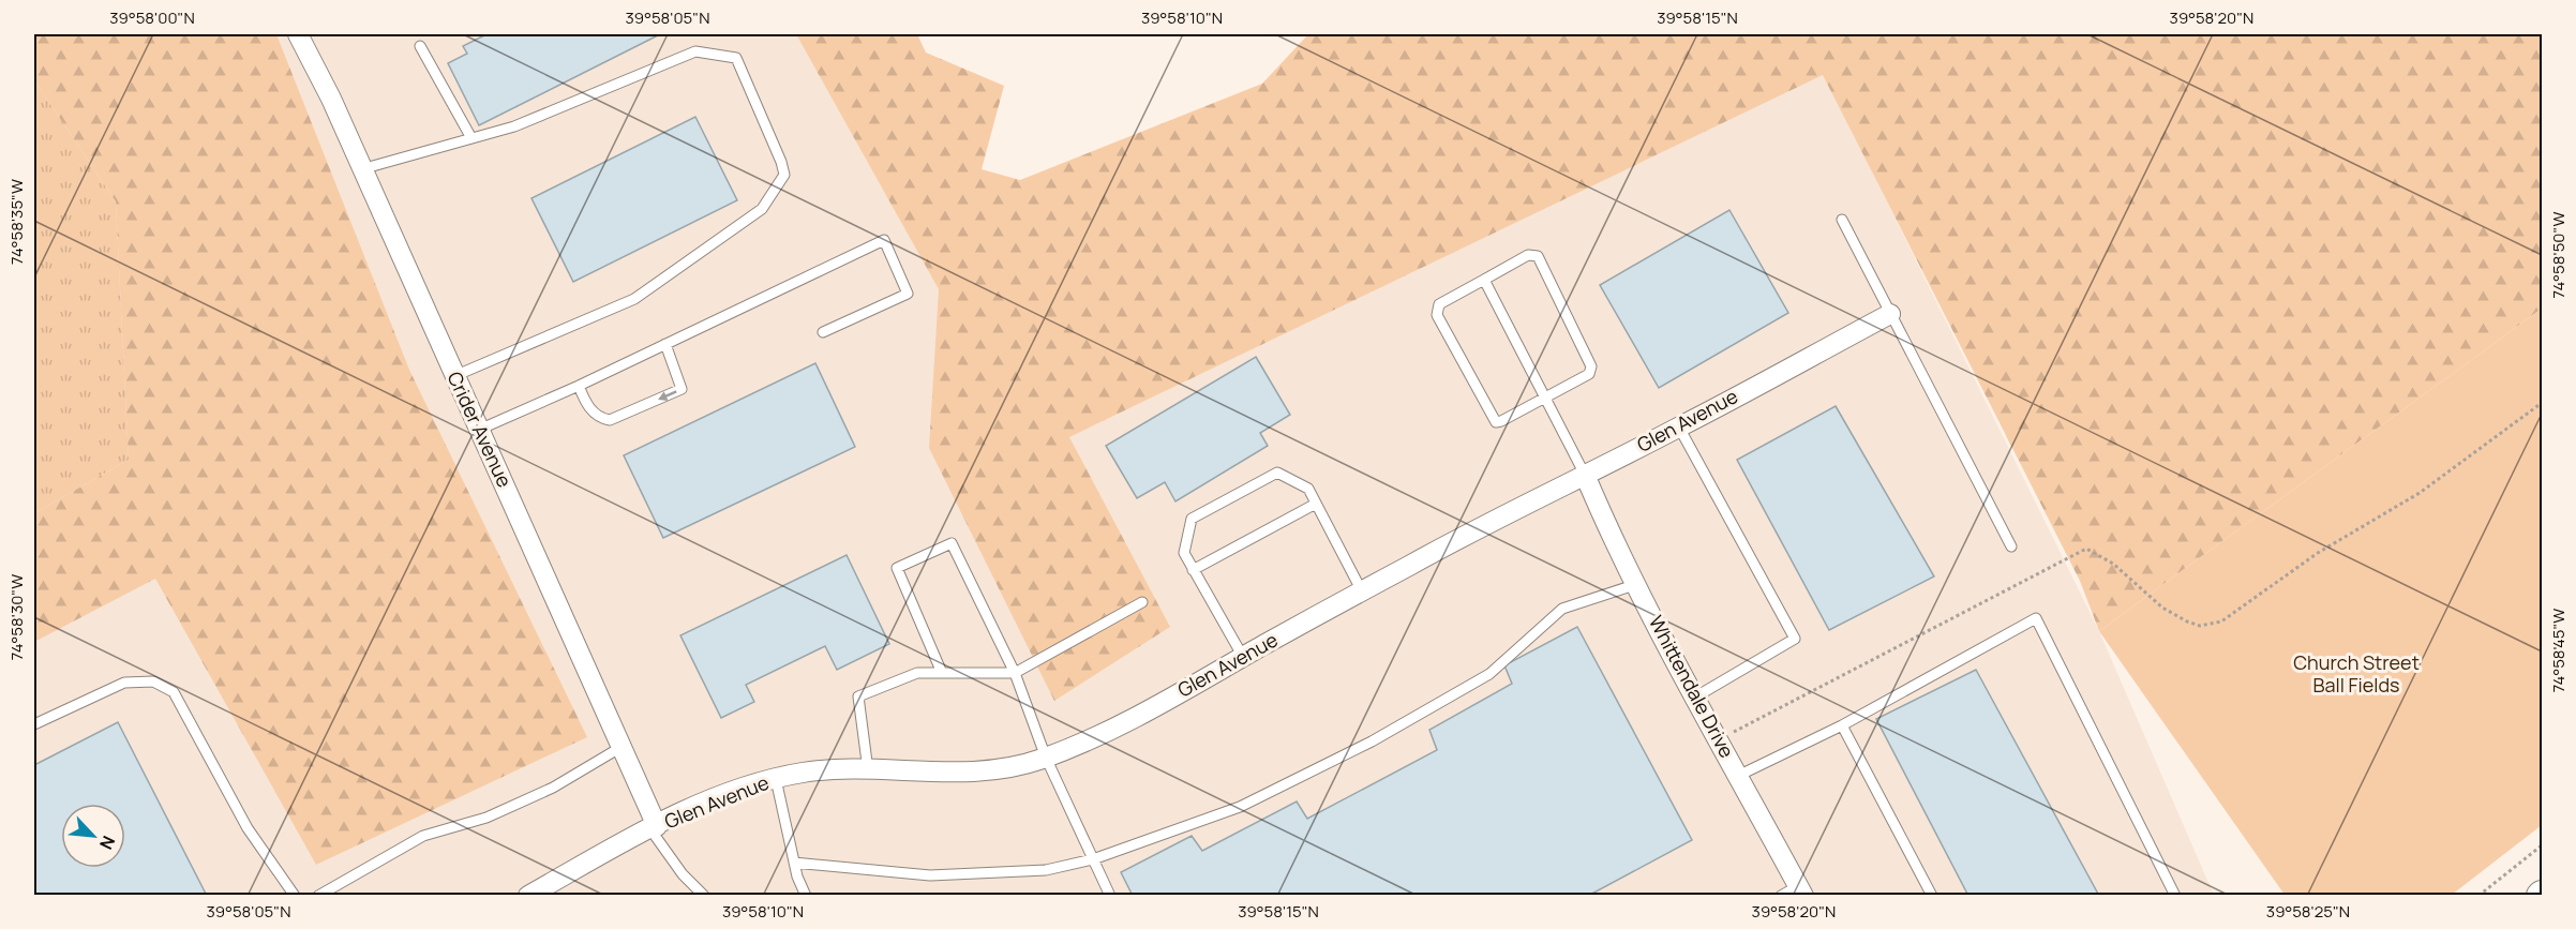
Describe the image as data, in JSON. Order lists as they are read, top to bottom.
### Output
{
  "streets": {
    "street": ["Glen Avenue", "Crider Avenue", "Whittendale Drive"]
  },
  "crossings": [
    ["Glen Avenue", "Crider Avenue"],
    ["Glen Avenue", "Whittendale Drive"]
  ],
  "parks": ["Church Street Ball Fields"],
  "north": "bottom right",
  "coordinates": [
    "39°58'00\"N",
    "39°58'05\"N",
    "39°58'10\"N",
    "39°58'15\"N",
    "39°58'20\"N",
    "74°58'35\"W",
    "74°58'50\"W",
    "74°58'30\"W",
    "74°58'45\"W",
    "39°58'25\"N"
  ]
}
